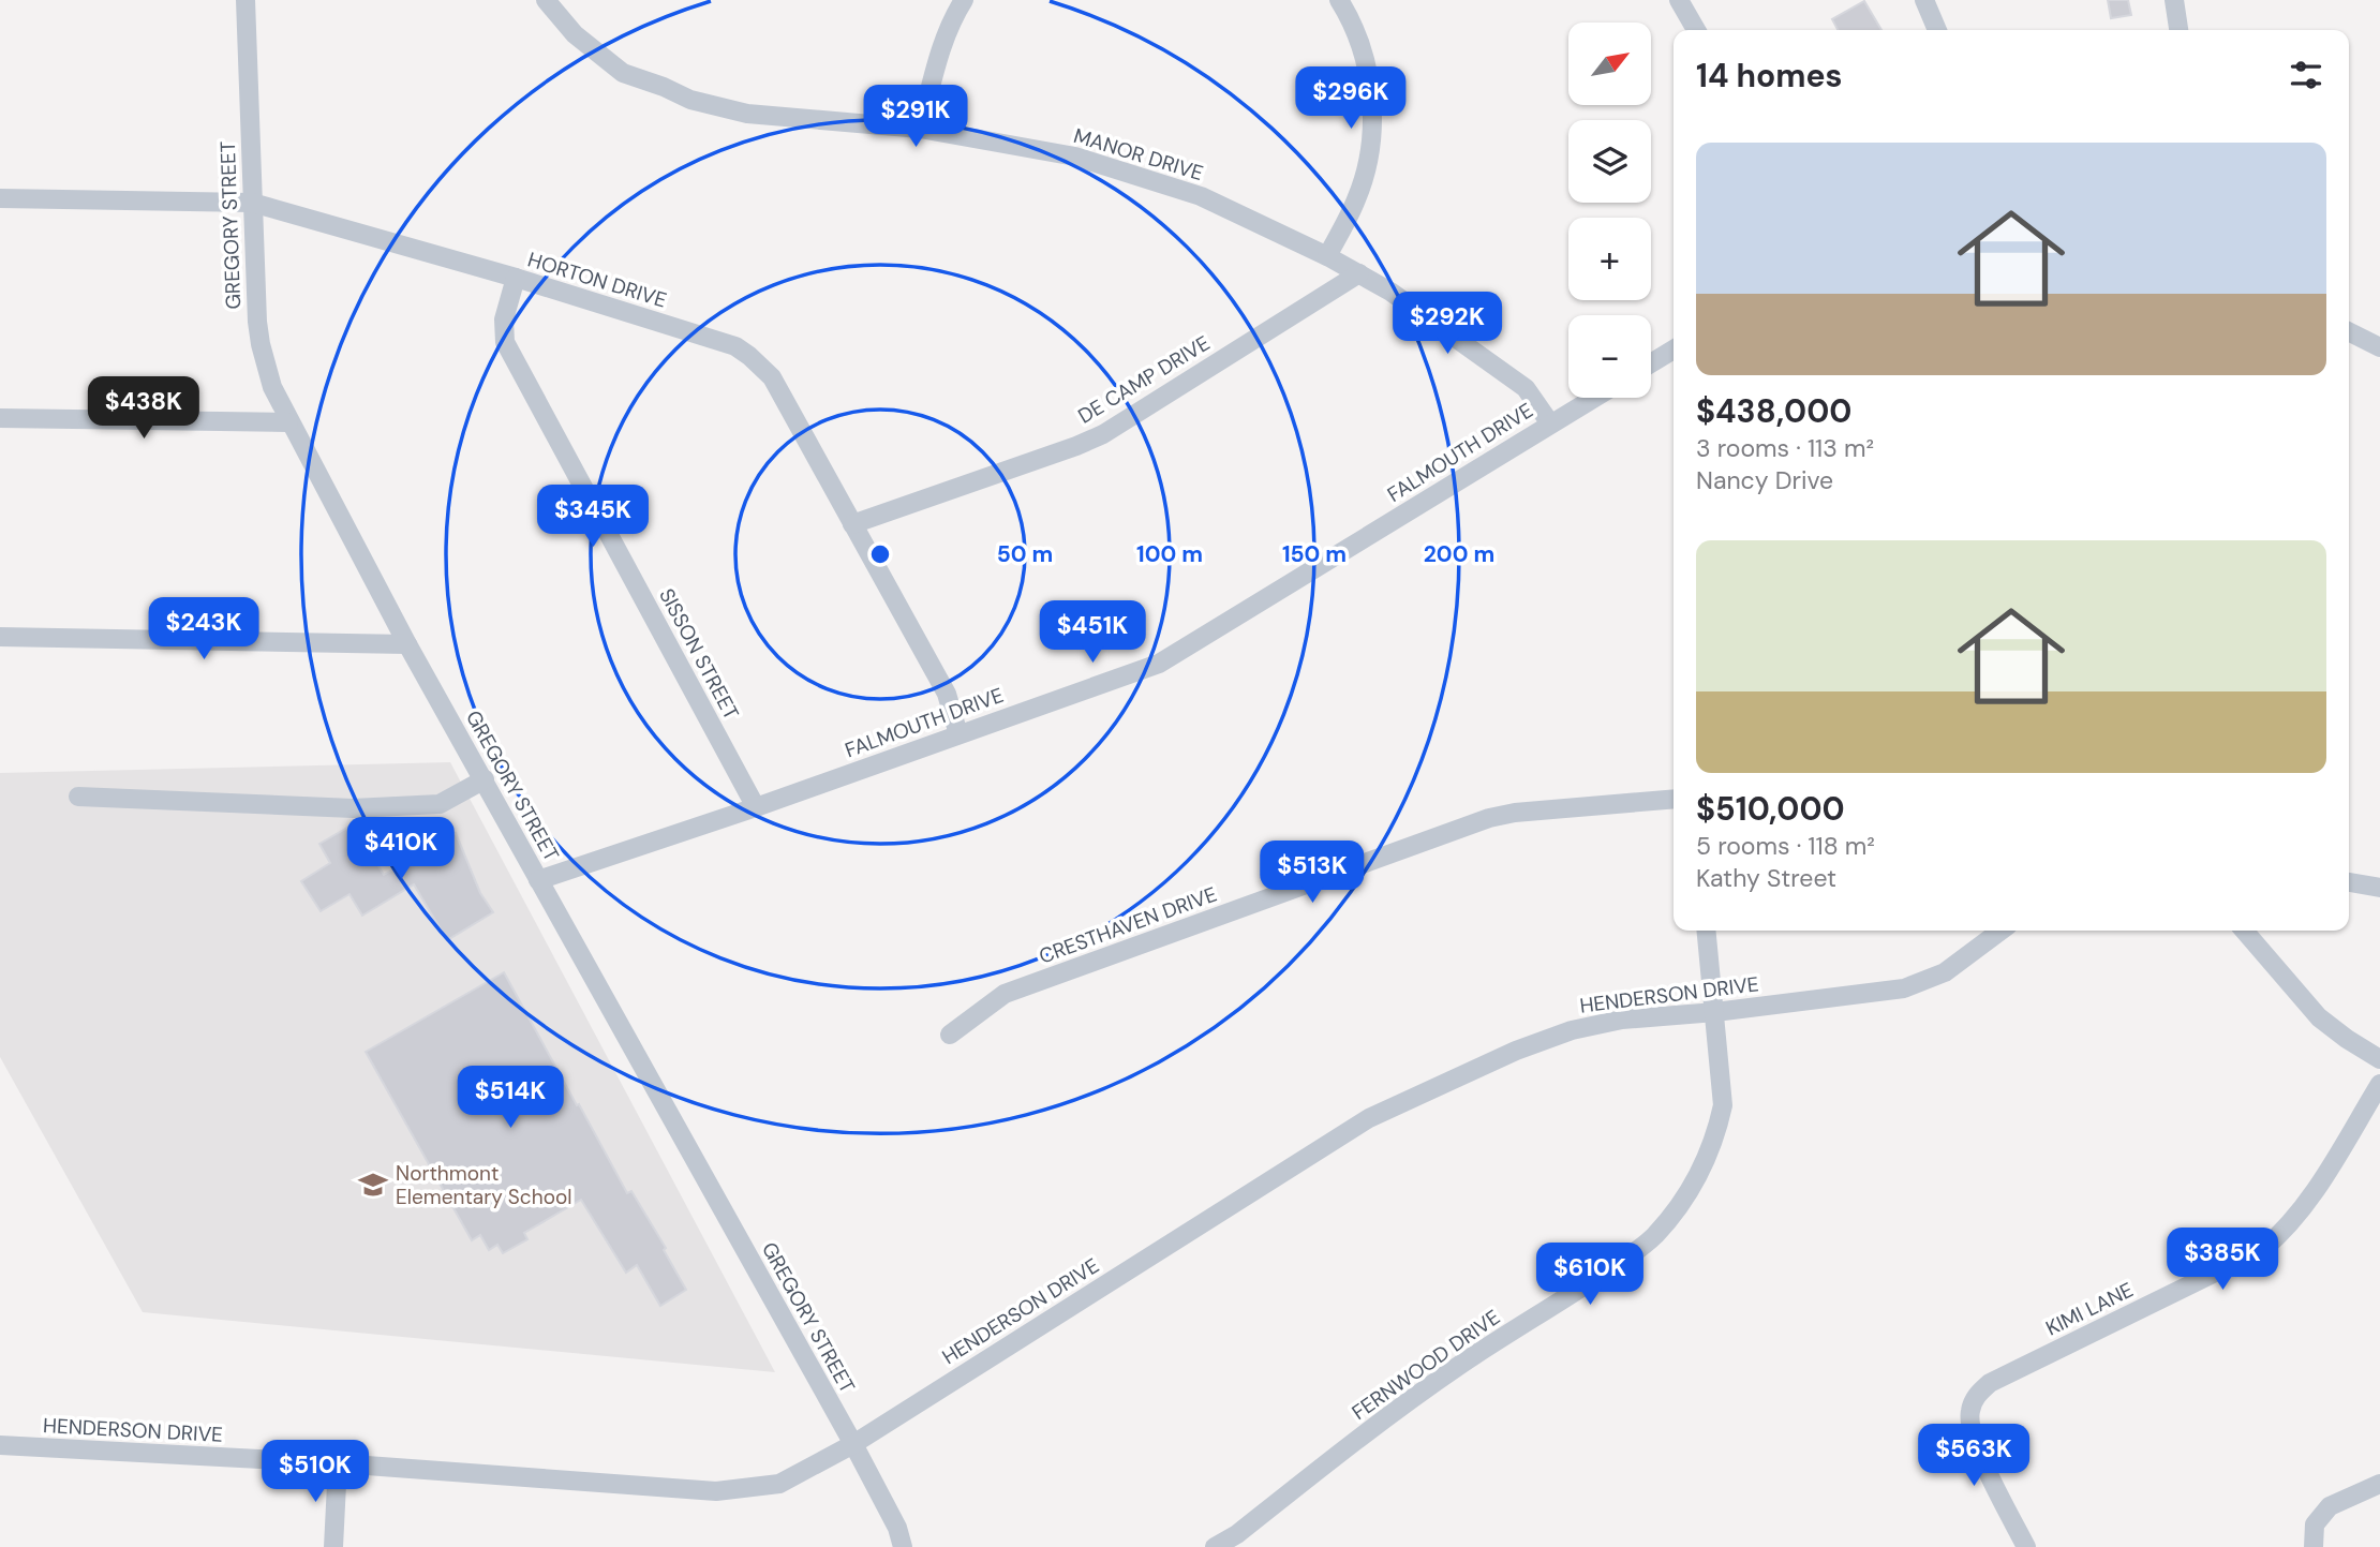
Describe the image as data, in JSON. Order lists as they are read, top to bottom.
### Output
{
  "streets": {
    "street": [
      "MANOR DRIVE",
      "GREGORY STREET",
      "HORTON DRIVE",
      "DE CAMP DRIVE",
      "FALMOUTH DRIVE",
      "SISSON STREET",
      "CRESTHAVEN DRIVE",
      "HENDERSON DRIVE",
      "KIMI LANE",
      "FERNWOOD DRIVE"
    ]
  },
  "crossings": [
    ["MANOR DRIVE", "DE CAMP DRIVE"],
    ["MANOR DRIVE", "FALMOUTH DRIVE"],
    ["GREGORY STREET", "HORTON DRIVE"],
    ["GREGORY STREET", "FALMOUTH DRIVE"],
    ["GREGORY STREET", "HENDERSON DRIVE"],
    ["HORTON DRIVE", "DE CAMP DRIVE"],
    ["HORTON DRIVE", "FALMOUTH DRIVE"],
    ["HORTON DRIVE", "SISSON STREET"],
    ["FALMOUTH DRIVE", "SISSON STREET"],
    ["HENDERSON DRIVE", "FERNWOOD DRIVE"]
  ],
  "places": {
    "school or university": ["Northmont Elementary School"]
  },
  "north": "top right",
  "page": {
    "map_buttons": ["+", "−"],
    "heading": "14 homes",
    "price": [
      "$296K",
      "$291K",
      "$292K",
      "$438K",
      "$345K",
      "$243K",
      "$451K",
      "$410K",
      "$513K",
      "$514K",
      "$385K",
      "$610K",
      "$563K",
      "$510K"
    ],
    "list": [
      {
        "name": "$438,000",
        "note": "3 rooms · 113 m² · Nancy Drive"
      },
      {
        "name": "$510,000",
        "note": "5 rooms · 118 m² · Kathy Street"
      }
    ]
  },
  "rings": [
    "50 m",
    "100 m",
    "150 m",
    "200 m"
  ]
}
